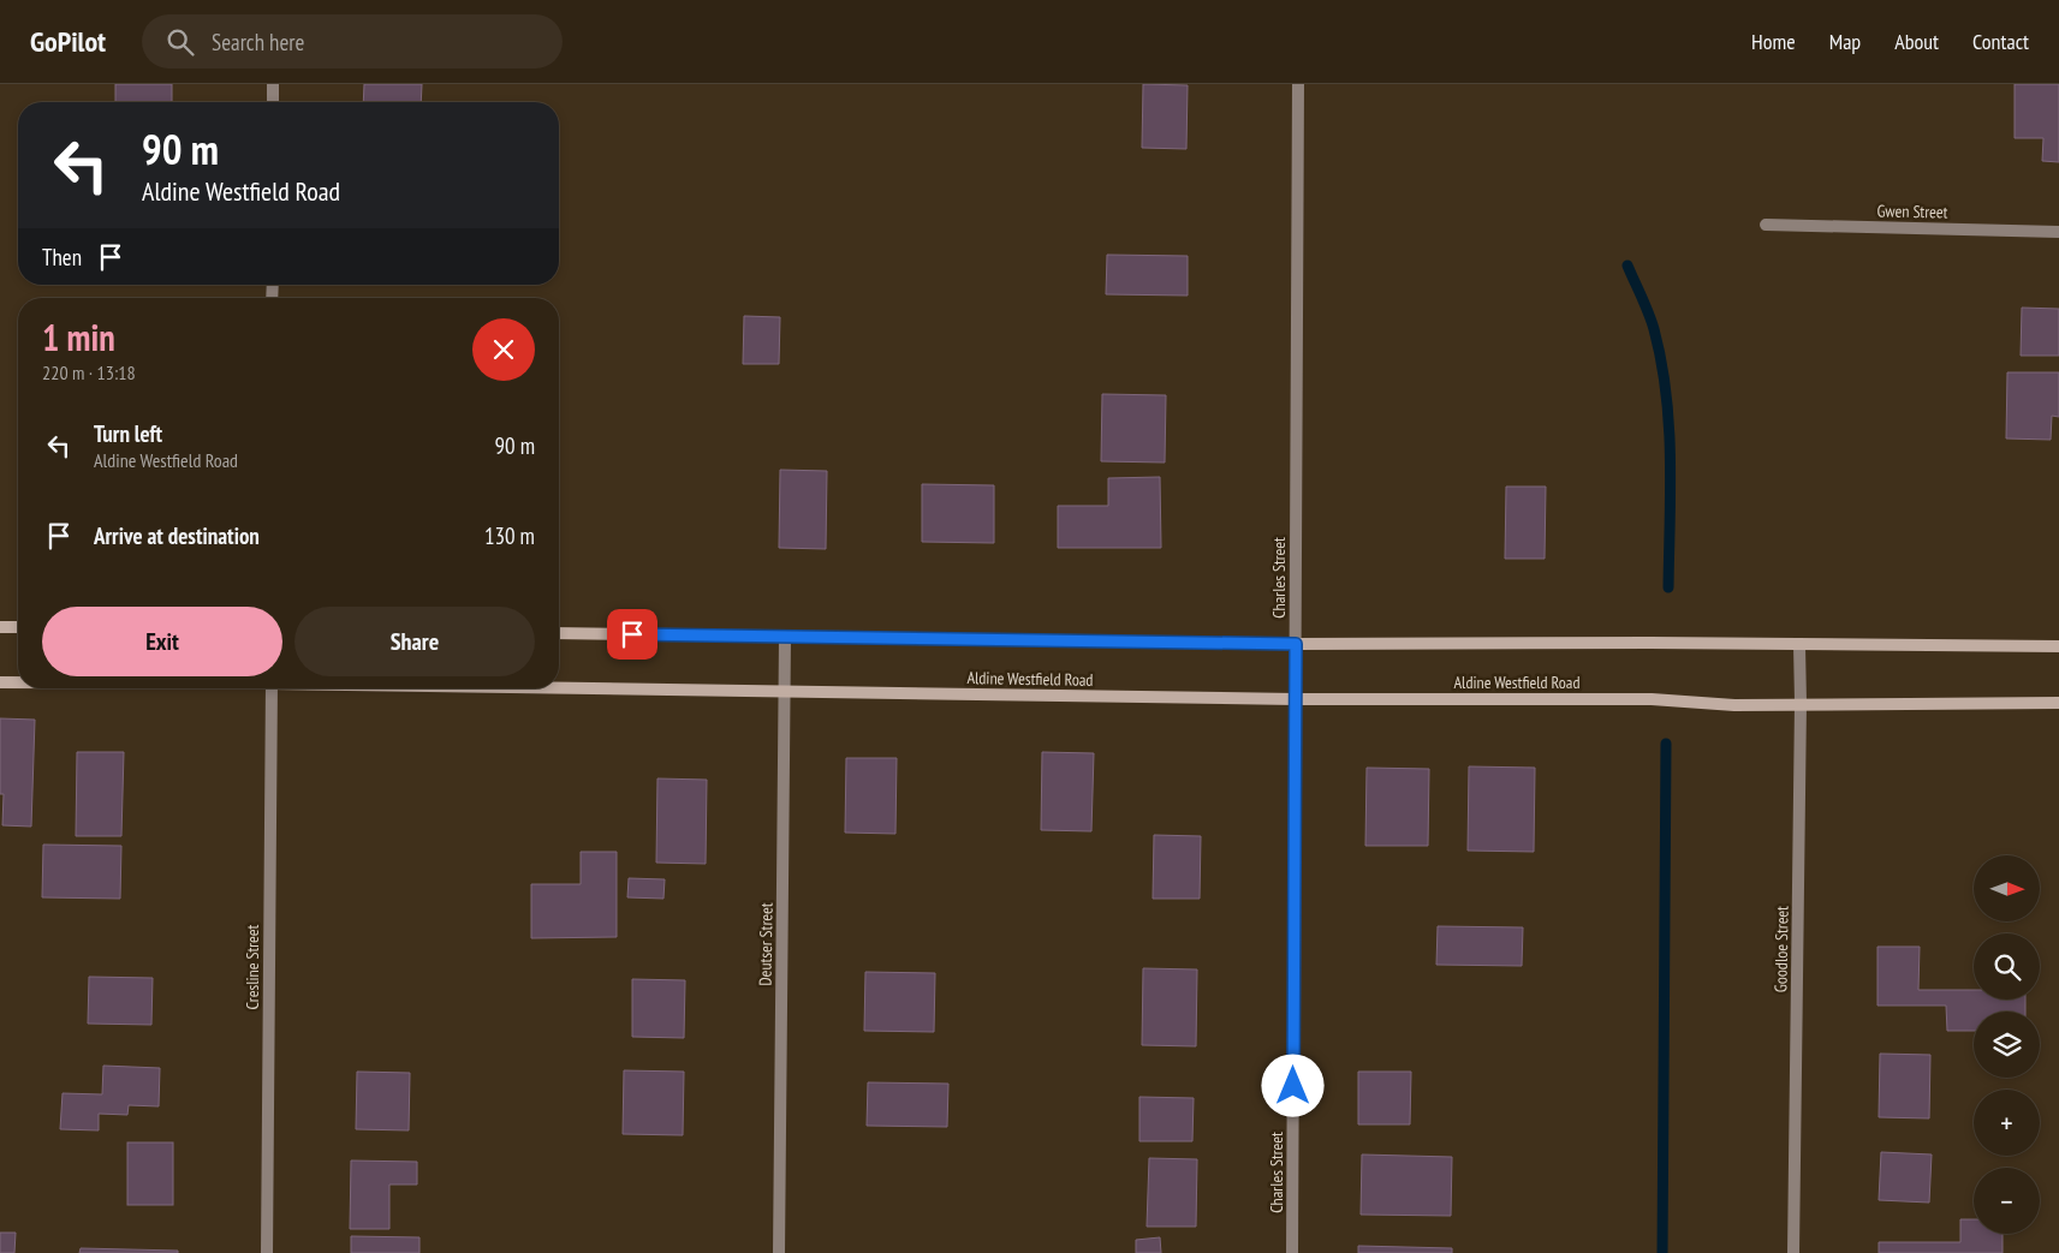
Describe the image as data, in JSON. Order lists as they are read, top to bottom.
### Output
{
  "streets": {
    "main road": ["Aldine Westfield Road"],
    "street": [
      "Gwen Street",
      "Charles Street",
      "Deutser Street",
      "Goodloe Street",
      "Cresline Street"
    ]
  },
  "crossings": [
    ["Charles Street", "Aldine Westfield Road"],
    ["Aldine Westfield Road", "Deutser Street"],
    ["Aldine Westfield Road", "Goodloe Street"]
  ],
  "north": "right",
  "page": {
    "header": "GoPilot",
    "search": "Search here",
    "nav": [
      "Home",
      "Map",
      "About",
      "Contact"
    ],
    "turn": ["90 m", "Aldine Westfield Road"],
    "then": "Then",
    "heading": ["1 min", "220 m · 13:18"],
    "list": [
      {
        "name": "Turn left",
        "note": "Aldine Westfield Road",
        "value": "90 m"
      },
      {
        "name": "Arrive at destination",
        "value": "130 m"
      }
    ],
    "buttons": ["Exit", "Share"],
    "map_buttons": ["+", "−"]
  }
}
